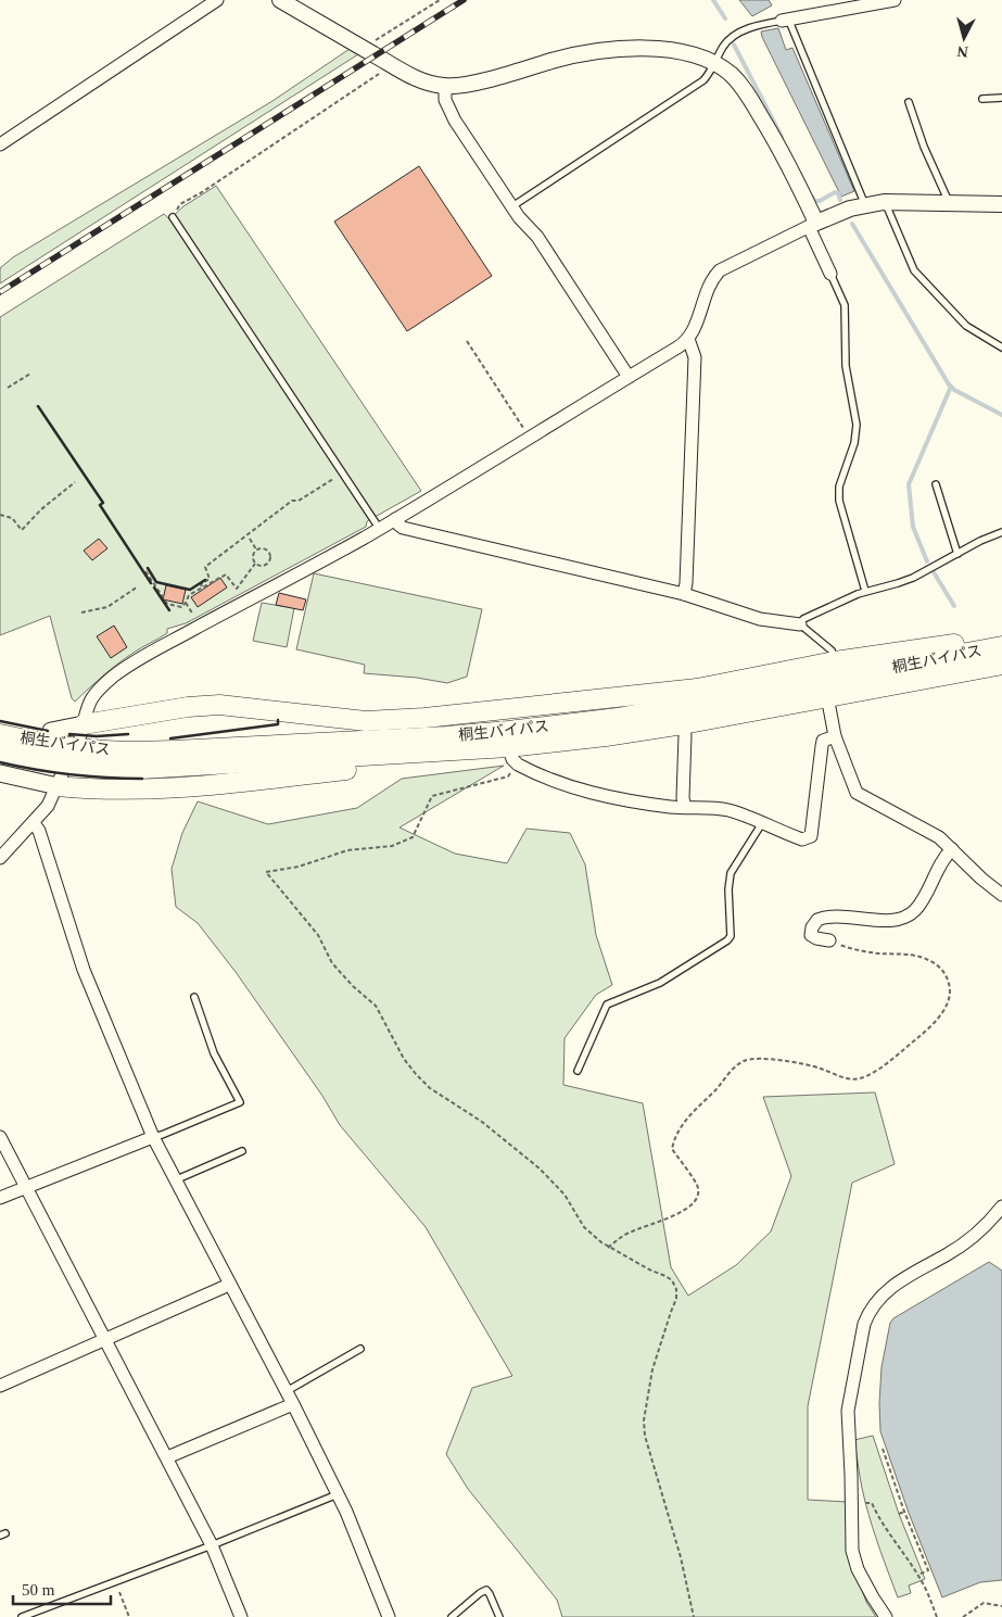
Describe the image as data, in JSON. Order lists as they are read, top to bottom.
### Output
{
  "streets": {
    "highway": ["桐生バイパス"]
  },
  "scale_bar": "50 m",
  "north": "bottom"
}
